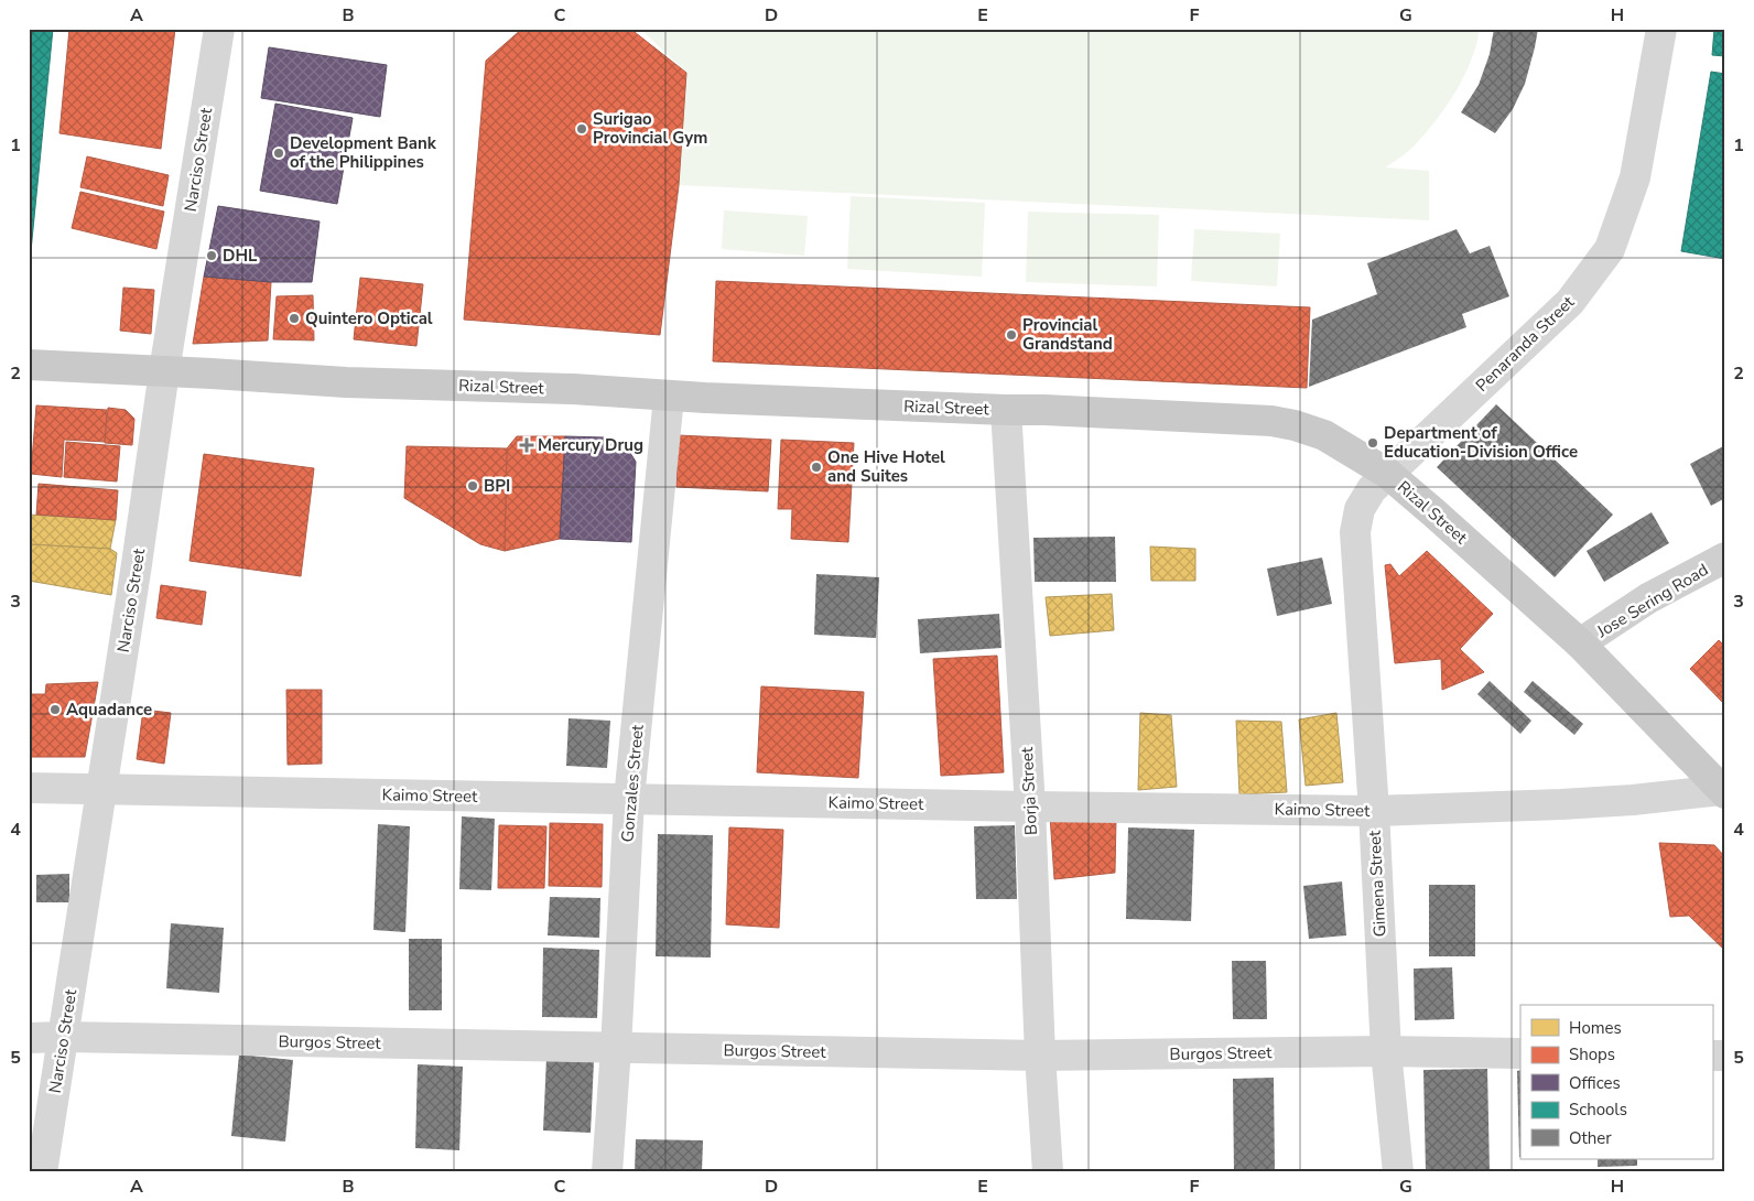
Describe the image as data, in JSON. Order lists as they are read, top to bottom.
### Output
{
  "streets": {
    "main road": ["Rizal Street", "Jose Sering Road"],
    "street": [
      "Narciso Street",
      "Penaranda Street",
      "Gonzales Street",
      "Borja Street",
      "Kaimo Street",
      "Gimena Street",
      "Burgos Street"
    ]
  },
  "crossings": [
    ["Narciso Street", "Rizal Street"],
    ["Narciso Street", "Kaimo Street"],
    ["Narciso Street", "Burgos Street"],
    ["Penaranda Street", "Rizal Street"],
    ["Penaranda Street", "Gimena Street"],
    ["Rizal Street", "Jose Sering Road"],
    ["Rizal Street", "Gonzales Street"],
    ["Rizal Street", "Borja Street"],
    ["Rizal Street", "Kaimo Street"],
    ["Rizal Street", "Gimena Street"],
    ["Gonzales Street", "Kaimo Street"],
    ["Gonzales Street", "Burgos Street"],
    ["Borja Street", "Kaimo Street"],
    ["Borja Street", "Burgos Street"],
    ["Kaimo Street", "Gimena Street"],
    ["Gimena Street", "Burgos Street"]
  ],
  "places": {
    "other": [
      "Surigao Provincial Gym",
      "Development Bank of the Philippines",
      "DHL",
      "Quintero Optical",
      "Provincial Grandstand",
      "Department of Education-Division Office",
      "One Hive Hotel and Suites",
      "BPI",
      "Aquadance"
    ],
    "health": ["Mercury Drug"]
  },
  "legend": [
    "Homes",
    "Shops",
    "Offices",
    "Schools",
    "Other"
  ],
  "grid": {
    "columns": [
      "A",
      "B",
      "C",
      "D",
      "E",
      "F",
      "G",
      "H"
    ],
    "rows": [
      "1",
      "2",
      "3",
      "4",
      "5"
    ]
  }
}
